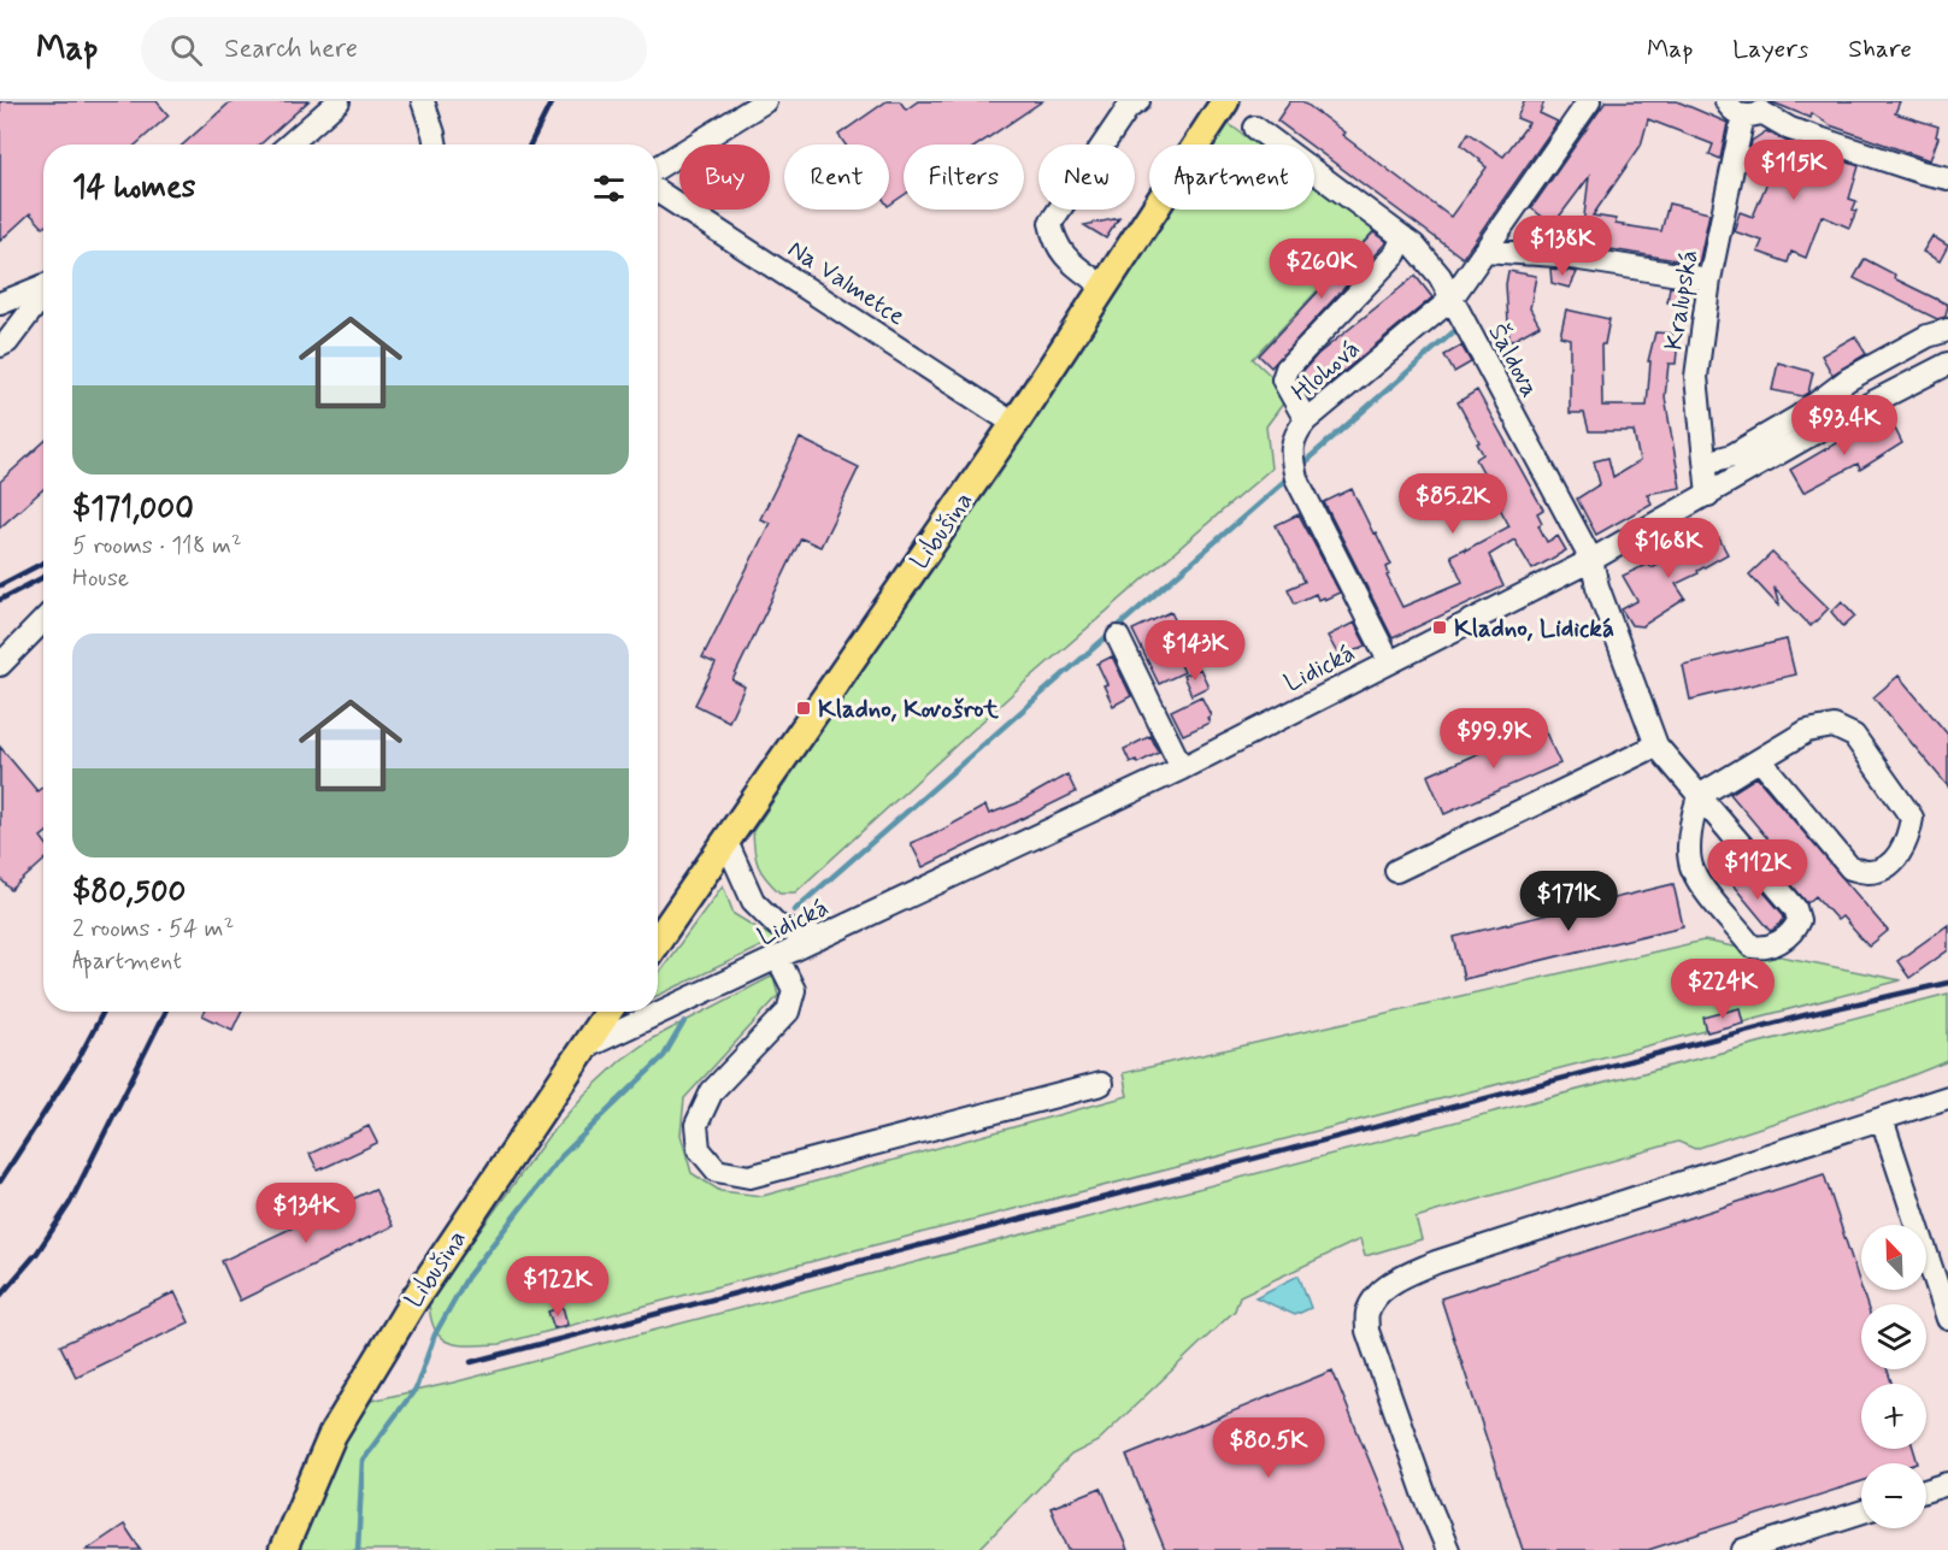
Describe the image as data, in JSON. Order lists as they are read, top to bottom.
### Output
{
  "streets": {
    "main road": ["Libušina"],
    "street": [
      "Na Valmetce",
      "Kralupská",
      "Šaldova",
      "Hlohová",
      "Lidická"
    ]
  },
  "crossings": [
    ["Na Valmetce", "Libušina"],
    ["Kralupská", "Lidická"],
    ["Šaldova", "Hlohová"],
    ["Šaldova", "Lidická"],
    ["Hlohová", "Lidická"],
    ["Libušina", "Lidická"]
  ],
  "places": {
    "transit": ["Kladno, Lidická", "Kladno, Kovošrot"]
  },
  "north": "top left",
  "page": {
    "header": "Map",
    "search": "Search here",
    "nav": ["Map", "Layers", "Share"],
    "price": [
      "$115K",
      "$138K",
      "$260K",
      "$93.4K",
      "$85.2K",
      "$168K",
      "$143K",
      "$99.9K",
      "$112K",
      "$171K",
      "$224K",
      "$134K",
      "$122K",
      "$80.5K"
    ],
    "chip": [
      "Buy",
      "Rent",
      "Filters",
      "New",
      "Apartment"
    ],
    "heading": "14 homes",
    "list": [
      {
        "name": "$171,000",
        "note": "5 rooms · 118 m² · House"
      },
      {
        "name": "$80,500",
        "note": "2 rooms · 54 m² · Apartment"
      }
    ],
    "map_buttons": ["+", "−"]
  }
}
